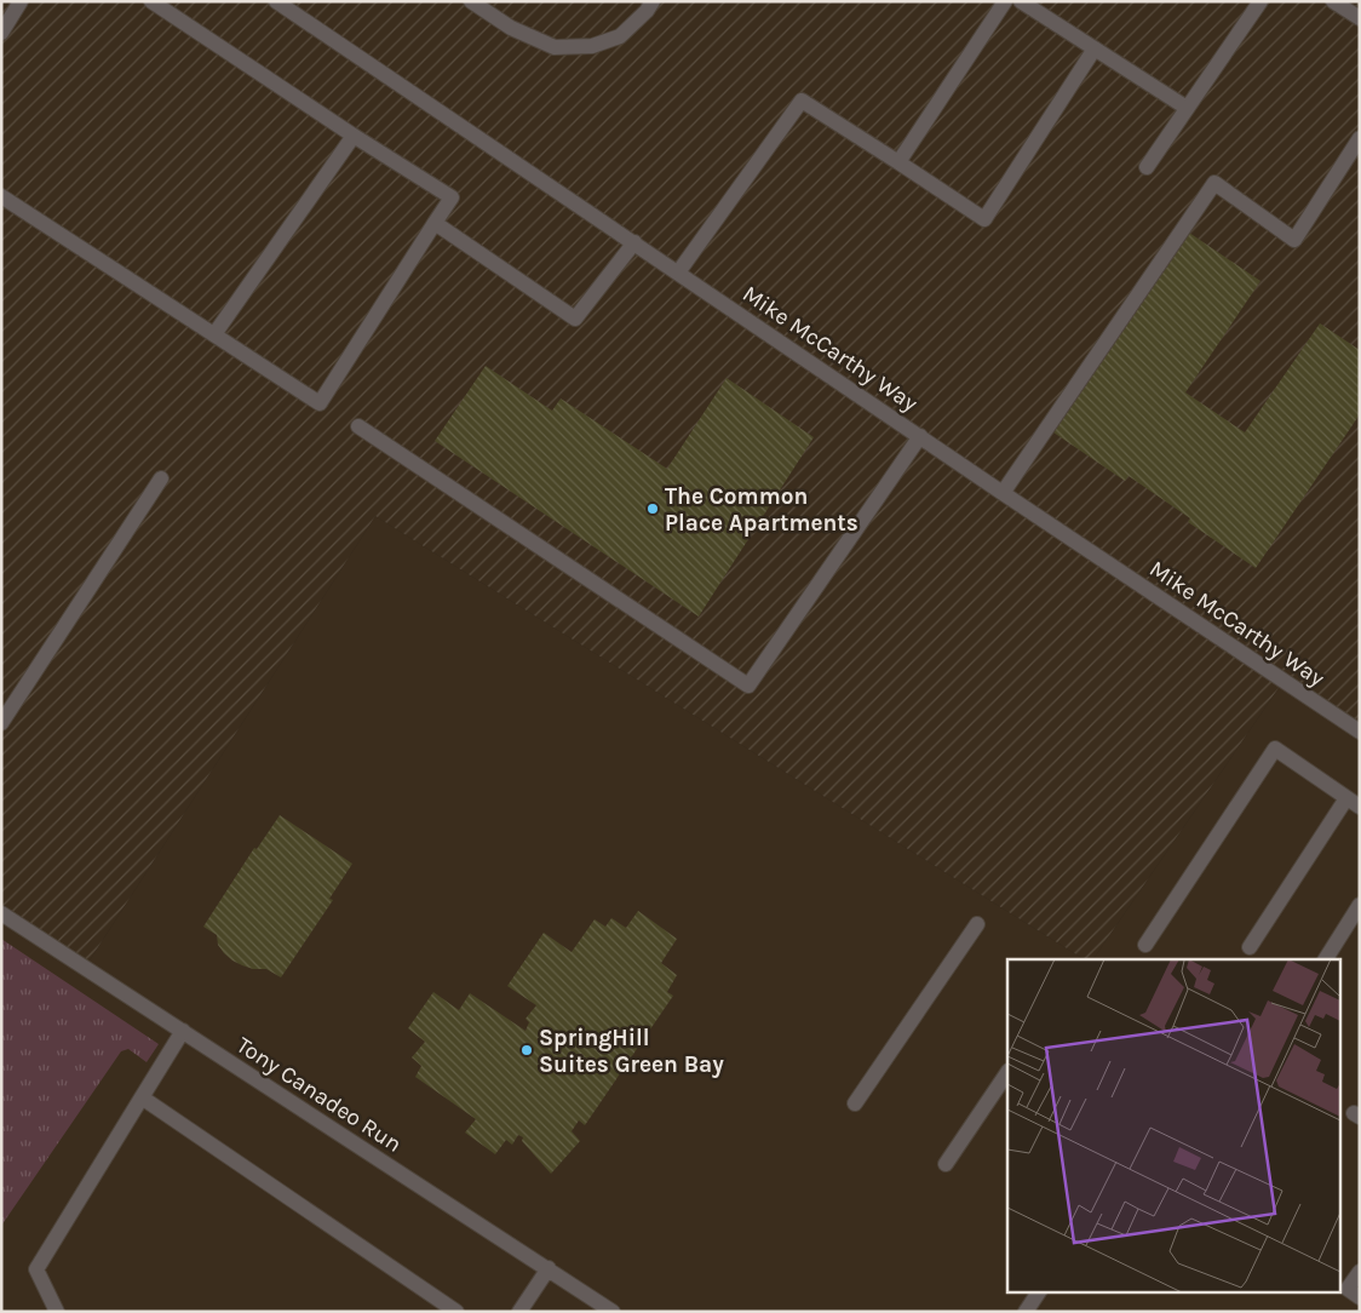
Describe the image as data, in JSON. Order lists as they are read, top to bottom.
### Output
{
  "streets": {
    "street": ["Mike McCarthy Way", "Tony Canadeo Run"]
  },
  "places": ["The Common Place Apartments", "SpringHill Suites Green Bay"]
}
